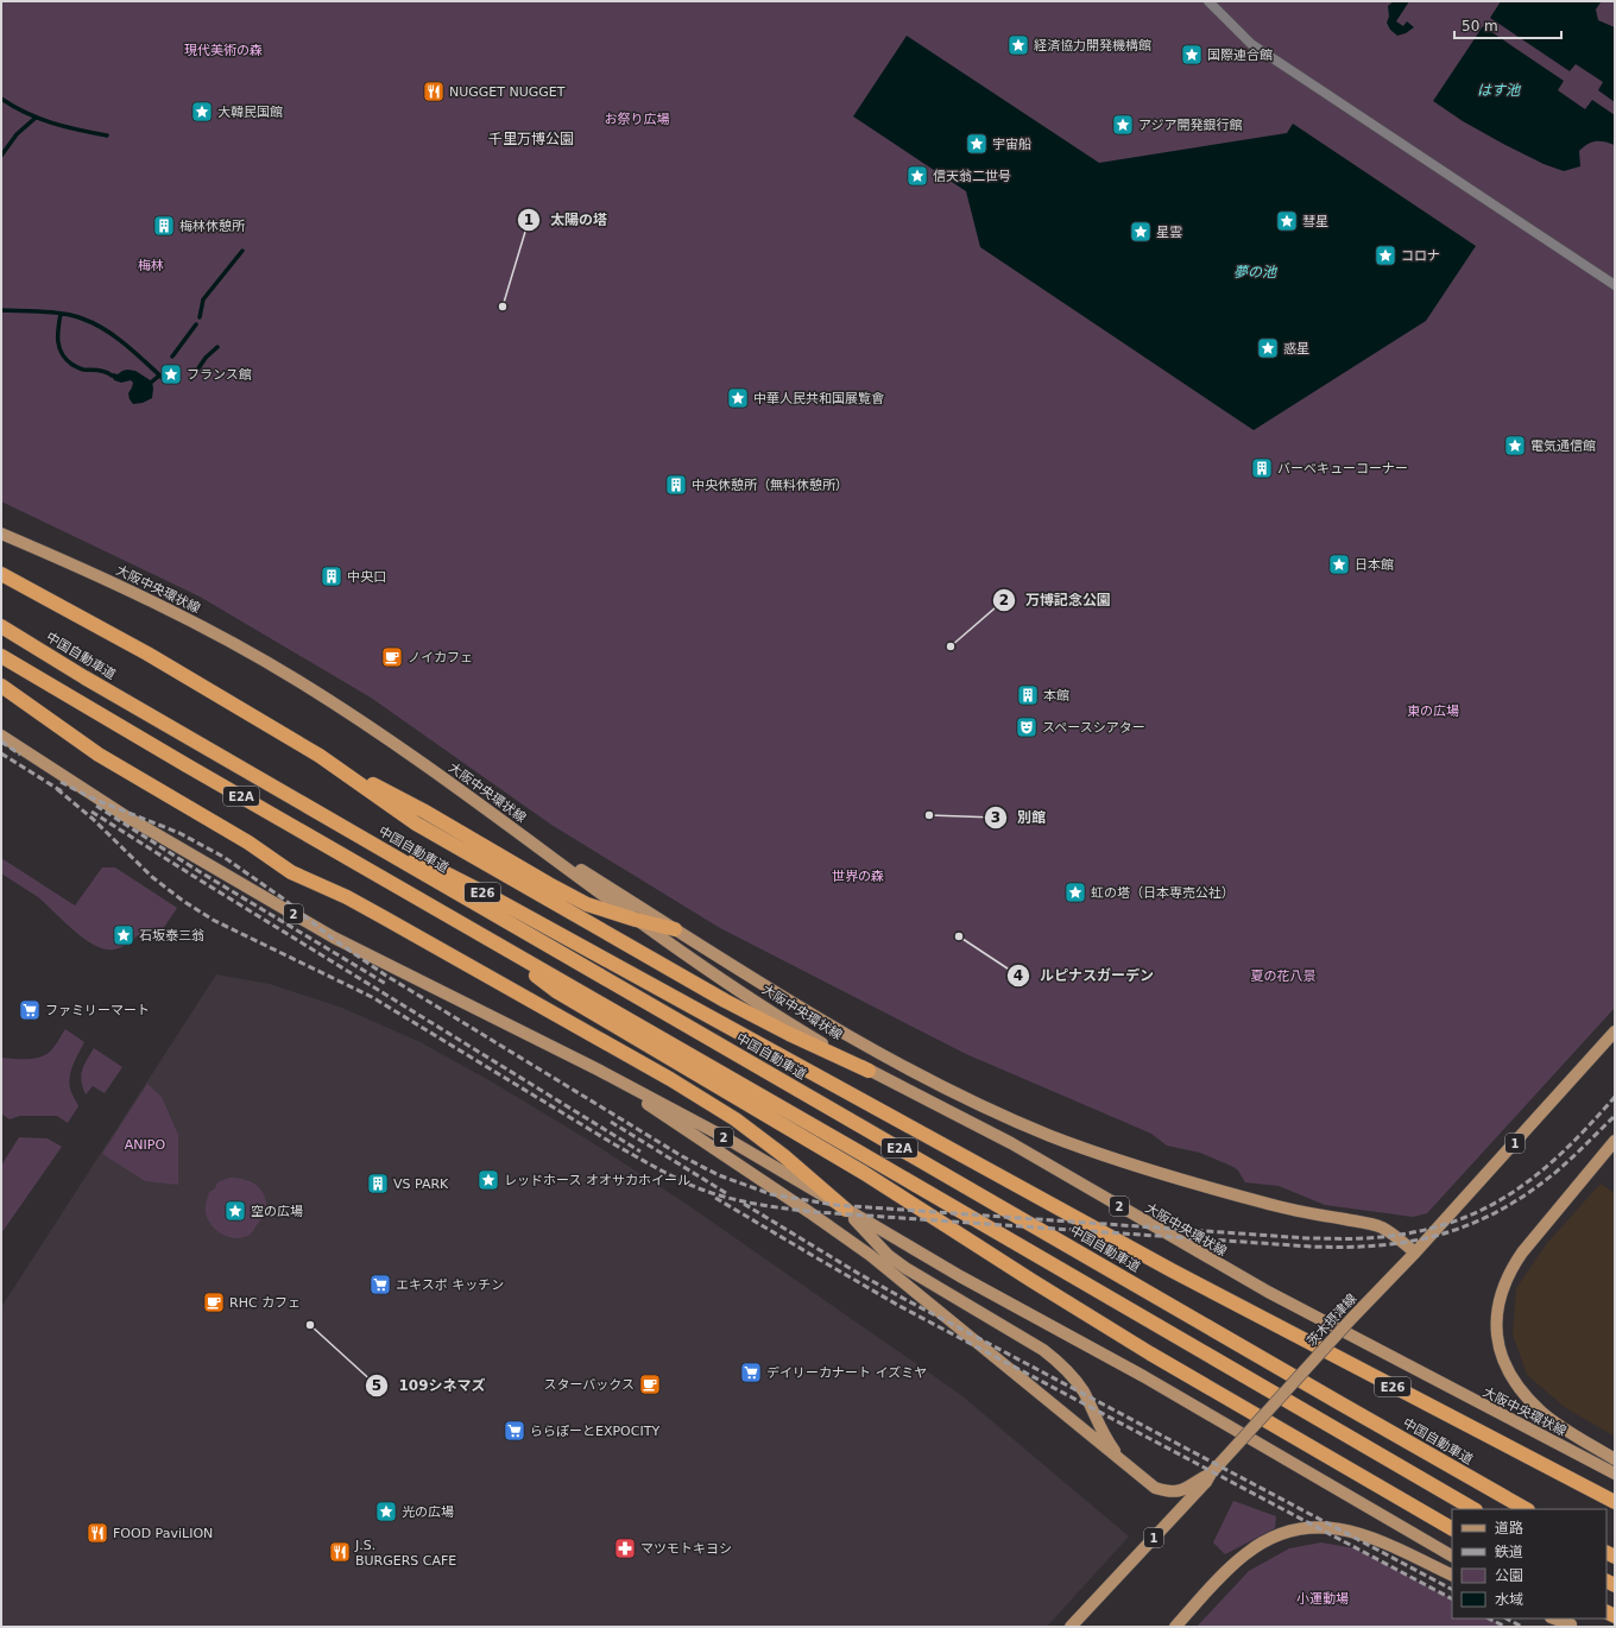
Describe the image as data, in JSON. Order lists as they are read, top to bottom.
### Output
{
  "streets": {
    "highway": ["中国自動車道", "E2A", "E26"],
    "main road": [
      "大阪中央環状線",
      "2",
      "1",
      "茨木摂津線"
    ]
  },
  "crossings": [
    ["中国自動車道", "E26"]
  ],
  "districts": ["千里万博公園"],
  "water": ["はす池", "夢の池"],
  "parks": [
    "現代美術の森",
    "お祭り広場",
    "梅林",
    "東の広場",
    "世界の森",
    "夏の花八景",
    "ANIPO",
    "小運動場"
  ],
  "places": {
    "place": [
      "経済協力開発機構館",
      "国際連合館",
      "大韓民国館",
      "アジア開発銀行館",
      "宇宙船",
      "信天翁二世号",
      "彗星",
      "星雲",
      "コロナ",
      "惑星",
      "フランス館",
      "中華人民共和国展覧會",
      "電気通信館",
      "日本館",
      "虹の塔（日本専売公社）",
      "石坂泰三翁",
      "レッドホース オオサカホイール",
      "空の広場",
      "光の広場"
    ],
    "restaurant": ["NUGGET NUGGET", "FOOD PaviLION", "J.S. BURGERS CAFE"],
    "building": [
      "梅林休憩所",
      "バーベキューコーナー",
      "中央休憩所（無料休憩所）",
      "中央口",
      "本館",
      "VS PARK"
    ],
    "other": [
      "太陽の塔",
      "万博記念公園",
      "別館",
      "ルピナスガーデン",
      "109シネマズ"
    ],
    "cafe": ["ノイカフェ", "RHC カフェ", "スターバックス"],
    "theatre": ["スペースシアター"],
    "supermarket": [
      "ファミリーマート",
      "エキスポ キッチン",
      "デイリーカナート イズミヤ",
      "ららぽーとEXPOCITY"
    ],
    "pharmacy": ["マツモトキヨシ"]
  },
  "legend": [
    "道路",
    "鉄道",
    "公園",
    "水域"
  ],
  "scale_bar": "50 m"
}
